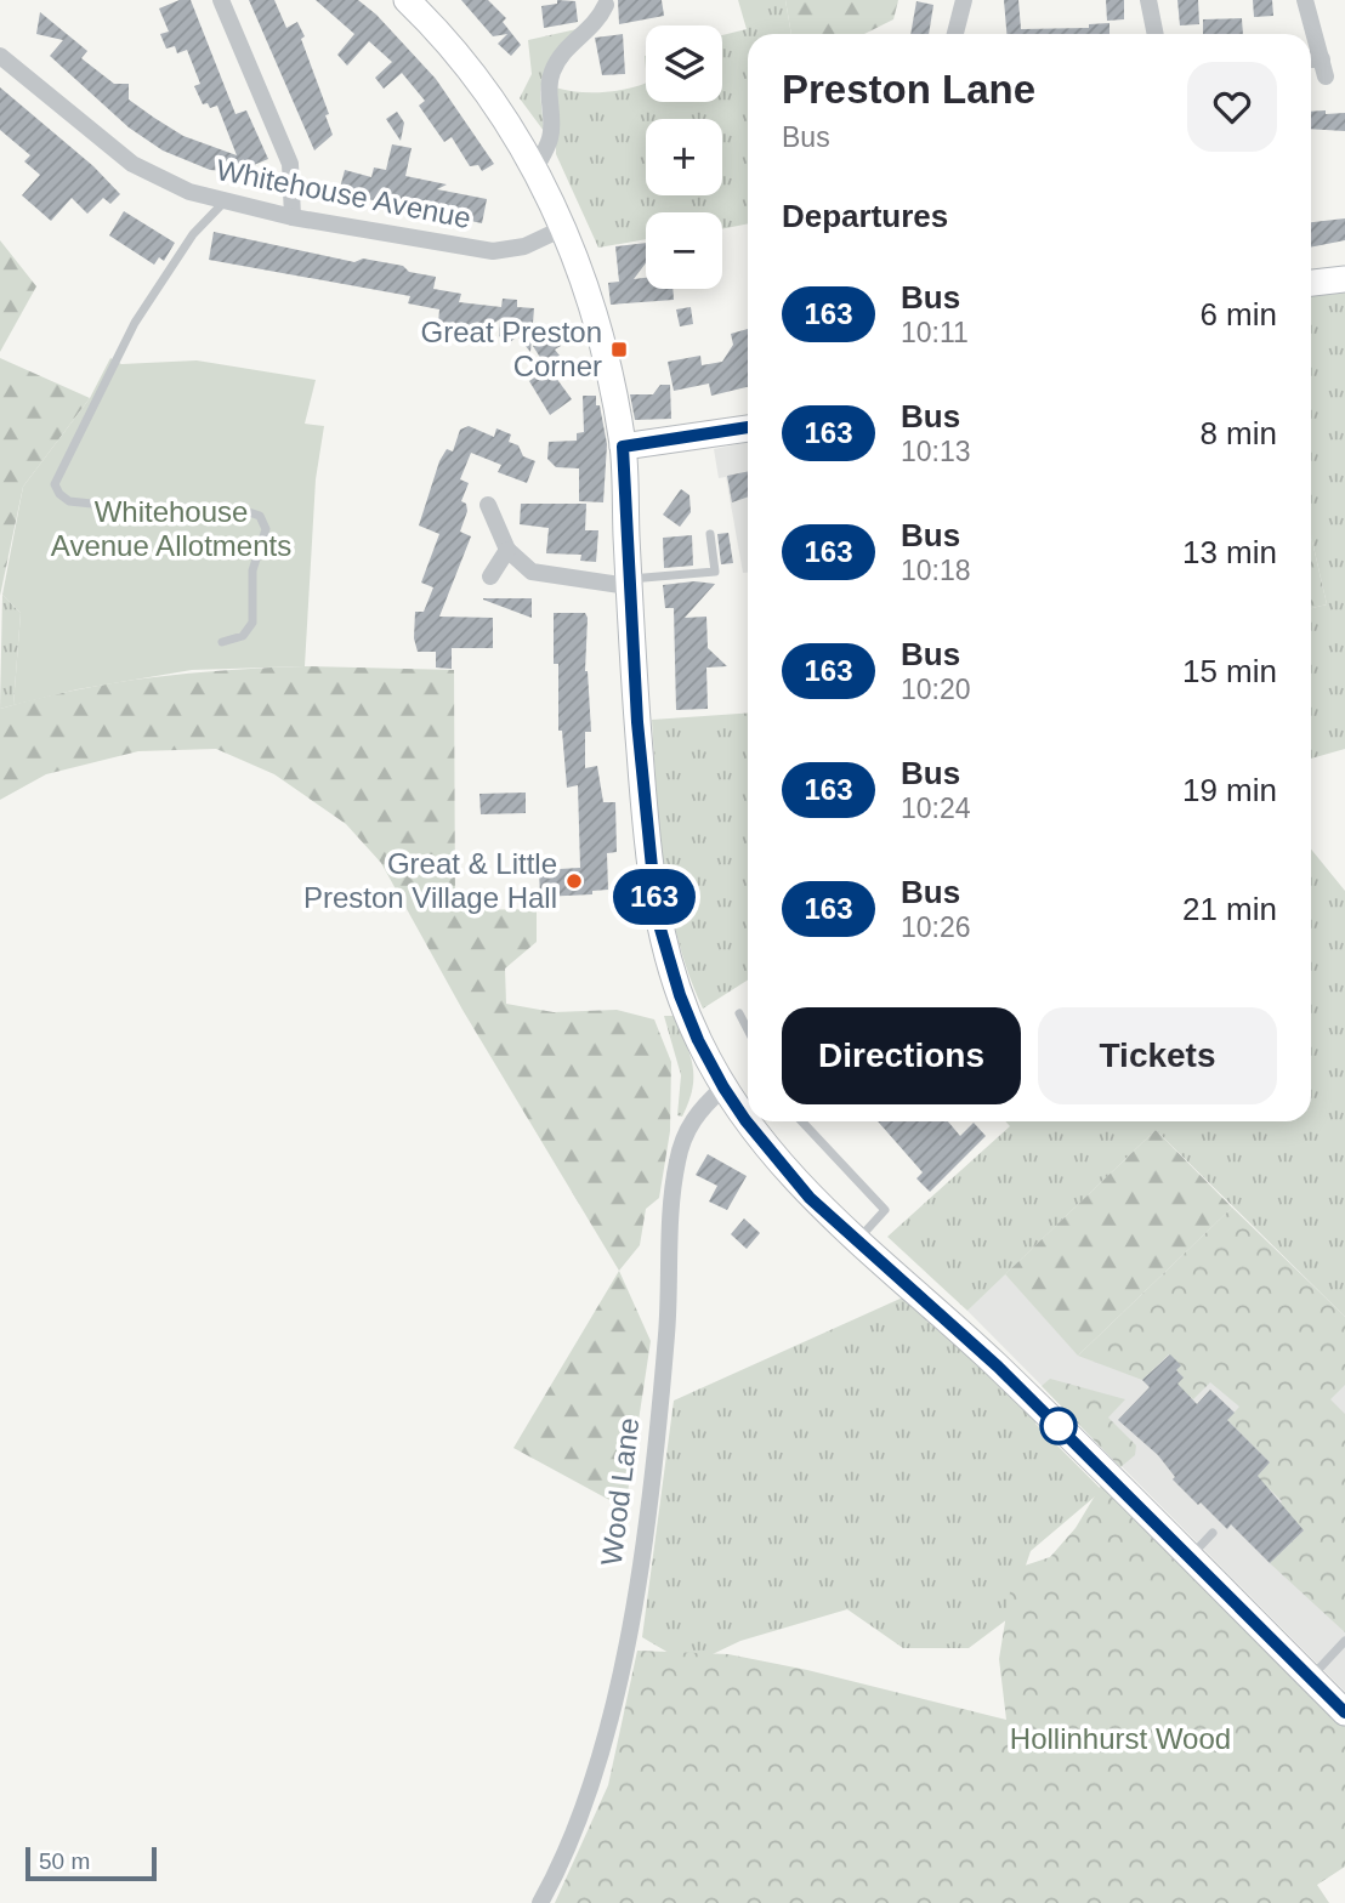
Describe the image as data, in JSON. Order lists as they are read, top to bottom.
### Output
{
  "streets": {
    "street": ["Whitehouse Avenue", "Wood Lane"]
  },
  "parks": ["Whitehouse Avenue Allotments", "Hollinhurst Wood"],
  "places": {
    "transit": ["Great Preston Corner"],
    "other": ["Great & Little Preston Village Hall"]
  },
  "lines": ["bus line 163"],
  "scale_bar": "50 m",
  "page": {
    "on_map": "163",
    "map_buttons": ["+", "−"],
    "heading": [
      ["Preston Lane", "Bus"],
      "Departures"
    ],
    "list": [
      {
        "mark": "163",
        "name": "Bus",
        "note": "10:11",
        "value": "6 min"
      },
      {
        "mark": "163",
        "name": "Bus",
        "note": "10:13",
        "value": "8 min"
      },
      {
        "mark": "163",
        "name": "Bus",
        "note": "10:18",
        "value": "13 min"
      },
      {
        "mark": "163",
        "name": "Bus",
        "note": "10:20",
        "value": "15 min"
      },
      {
        "mark": "163",
        "name": "Bus",
        "note": "10:24",
        "value": "19 min"
      },
      {
        "mark": "163",
        "name": "Bus",
        "note": "10:26",
        "value": "21 min"
      }
    ],
    "buttons": ["Directions", "Tickets"],
    "scale": "50 m"
  }
}
